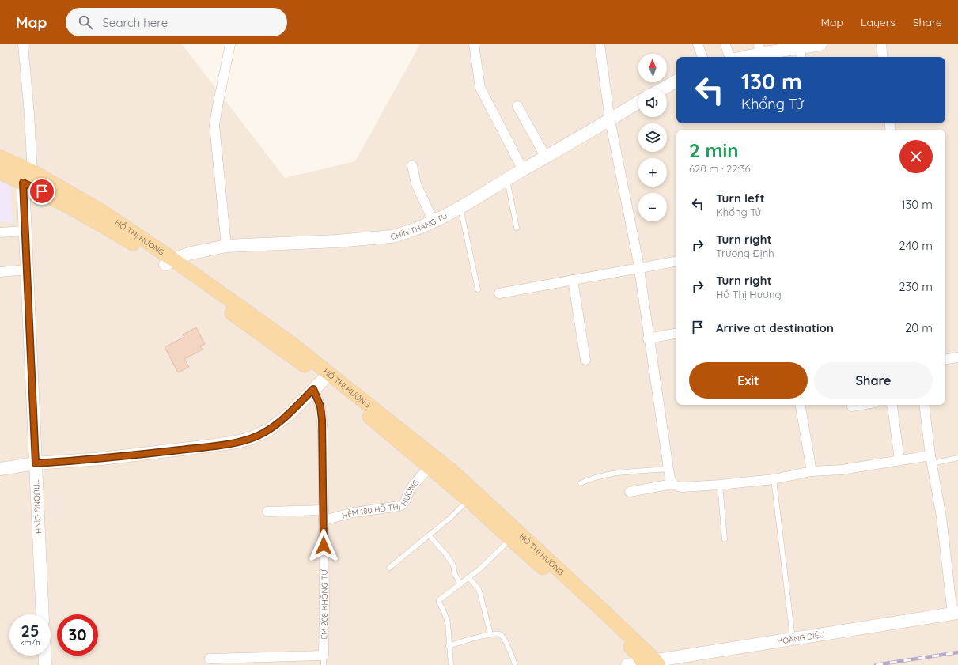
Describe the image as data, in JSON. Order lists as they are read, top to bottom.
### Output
{
  "streets": {
    "main road": ["HỒ THỊ HƯƠNG"],
    "street": [
      "CHÍN THÁNG TƯ",
      "HẺM 180 HỒ THỊ HƯƠNG",
      "TRƯƠNG ĐỊNH",
      "HẺM 208 KHỔNG TỬ",
      "HOÀNG DIỆU"
    ]
  },
  "crossings": [
    ["CHÍN THÁNG TƯ", "HỒ THỊ HƯƠNG"],
    ["HỒ THỊ HƯƠNG", "HẺM 180 HỒ THỊ HƯƠNG"],
    ["HỒ THỊ HƯƠNG", "TRƯƠNG ĐỊNH"],
    ["HỒ THỊ HƯƠNG", "HOÀNG DIỆU"],
    ["HẺM 180 HỒ THỊ HƯƠNG", "HẺM 208 KHỔNG TỬ"]
  ],
  "north": "top",
  "page": {
    "header": "Map",
    "search": "Search here",
    "nav": ["Map", "Layers", "Share"],
    "map_buttons": ["+", "−"],
    "turn": ["130 m", "Khổng Tử"],
    "heading": ["2 min", "620 m · 22:36"],
    "list": [
      {
        "name": "Turn left",
        "note": "Khổng Tử",
        "value": "130 m"
      },
      {
        "name": "Turn right",
        "note": "Trương Định",
        "value": "240 m"
      },
      {
        "name": "Turn right",
        "note": "Hồ Thị Hương",
        "value": "230 m"
      },
      {
        "name": "Arrive at destination",
        "value": "20 m"
      }
    ],
    "buttons": ["Exit", "Share"],
    "speed": "25 km/h",
    "limit": "30"
  }
}
